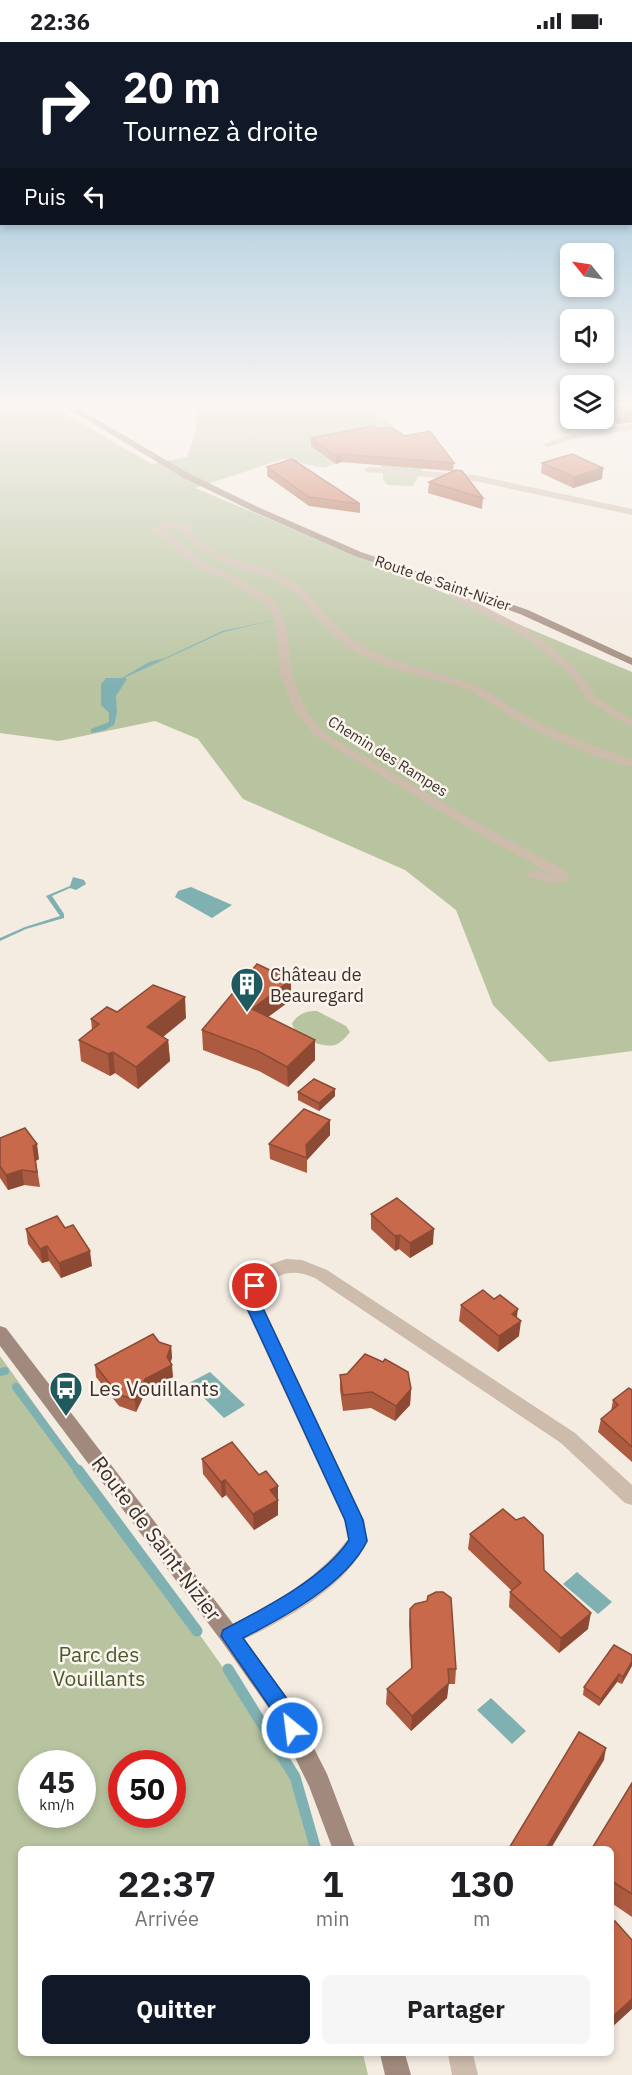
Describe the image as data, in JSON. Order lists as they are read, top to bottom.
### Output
{
  "streets": {
    "main road": ["Route de Saint-Nizier"],
    "street": ["Chemin des Rampes"]
  },
  "parks": ["Parc des Vouillants"],
  "places": {
    "building": ["Château de Beauregard"],
    "bus stop": ["Les Vouillants"]
  },
  "north": "top left",
  "page": {
    "status": "22:36",
    "turn": ["20 m", "Tournez à droite"],
    "then": "Puis",
    "speed": "45 km/h",
    "limit": "50",
    "eta": [
      "22:37",
      "Arrivée",
      "1",
      "min",
      "130",
      "m"
    ],
    "buttons": ["Quitter", "Partager"]
  }
}
